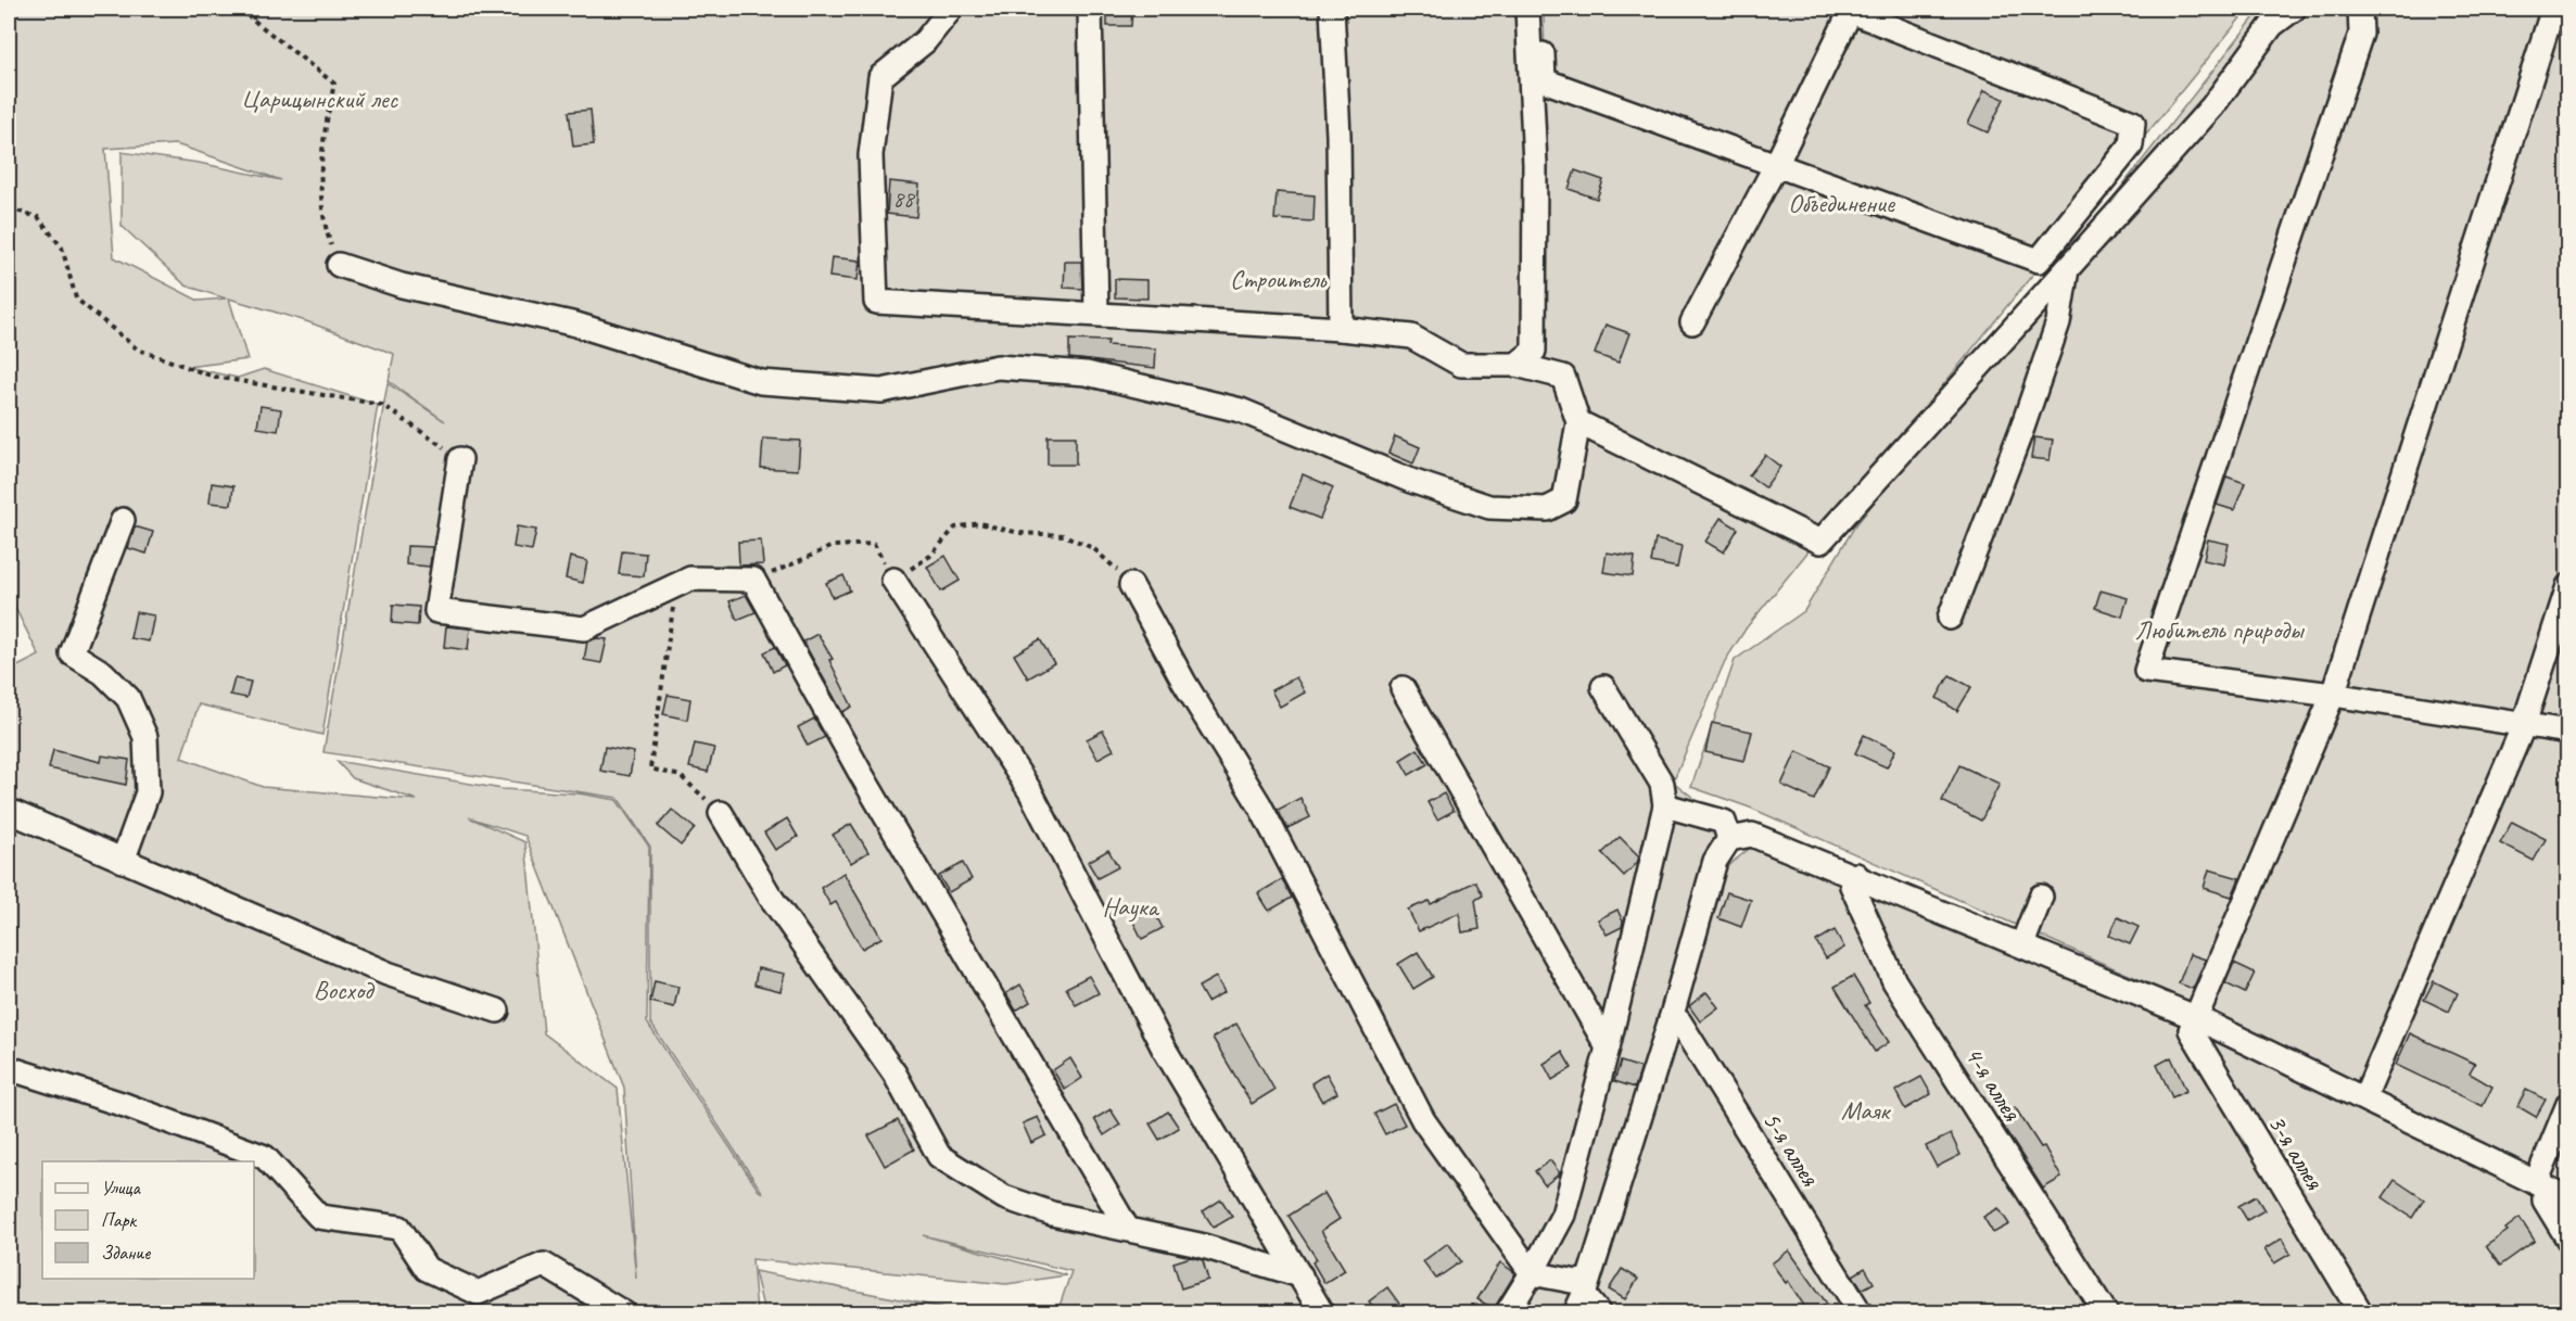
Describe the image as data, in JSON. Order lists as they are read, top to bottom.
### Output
{
  "streets": {
    "street": ["4-я аллея", "5-я аллея", "3-я аллея"]
  },
  "parks": [
    "Царицынский лес",
    "Объединение",
    "Строитель",
    "Любитель природы",
    "Наука",
    "Восход",
    "Маяк"
  ],
  "house_numbers": ["88"],
  "legend": ["Улица", "Парк", "Здание"]
}
